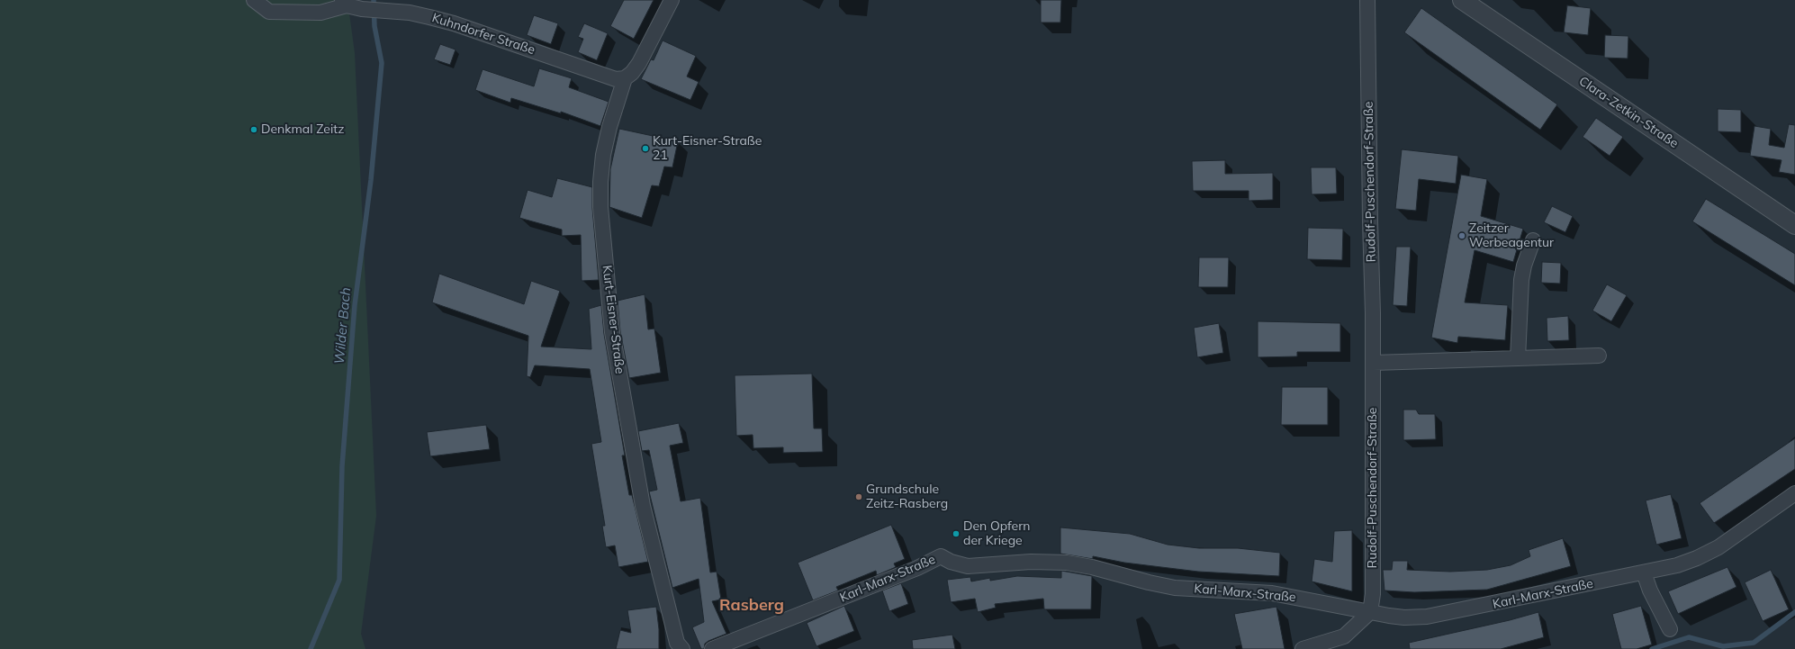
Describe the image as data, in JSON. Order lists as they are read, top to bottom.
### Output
{
  "streets": {
    "street": [
      "Kuhndorfer Straße",
      "Clara-Zetkin-Straße",
      "Rudolf-Puschendorf-Straße",
      "Kurt-Eisner-Straße",
      "Karl-Marx-Straße"
    ]
  },
  "crossings": [
    ["Kuhndorfer Straße", "Kurt-Eisner-Straße"],
    ["Rudolf-Puschendorf-Straße", "Karl-Marx-Straße"]
  ],
  "districts": ["Rasberg"],
  "water": ["Wilder Bach"],
  "places": [
    "Denkmal Zeitz",
    "Kurt-Eisner-Straße 21",
    "Zeitzer Werbeagentur",
    "Grundschule Zeitz-Rasberg",
    "Den Opfern der Kriege"
  ]
}
